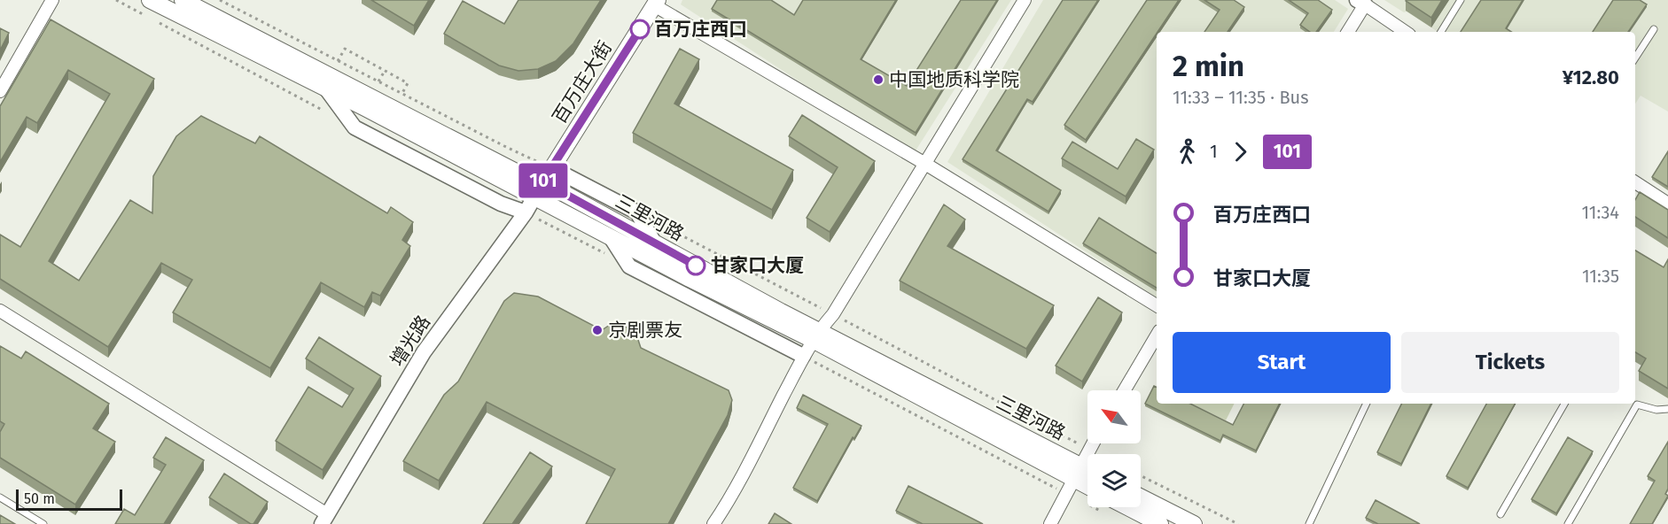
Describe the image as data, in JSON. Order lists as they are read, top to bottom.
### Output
{
  "streets": {
    "main road": ["百万庄大街", "三里河路"],
    "street": ["增光路"]
  },
  "crossings": [
    ["百万庄大街", "三里河路"],
    ["百万庄大街", "增光路"],
    ["三里河路", "增光路"]
  ],
  "places": [
    "百万庄西口",
    "中国地质科学院",
    "甘家口大厦",
    "京剧票友"
  ],
  "lines": ["bus line 101"],
  "scale_bar": "50 m",
  "north": "top left",
  "page": {
    "on_map": "101",
    "heading": ["2 min", "11:33 – 11:35 · Bus", "¥12.80"],
    "legs": ["1", "101"],
    "list": [
      {
        "name": "百万庄西口",
        "value": "11:34"
      },
      {
        "name": "甘家口大厦",
        "value": "11:35"
      }
    ],
    "buttons": ["Start", "Tickets"],
    "scale": "50 m"
  }
}
